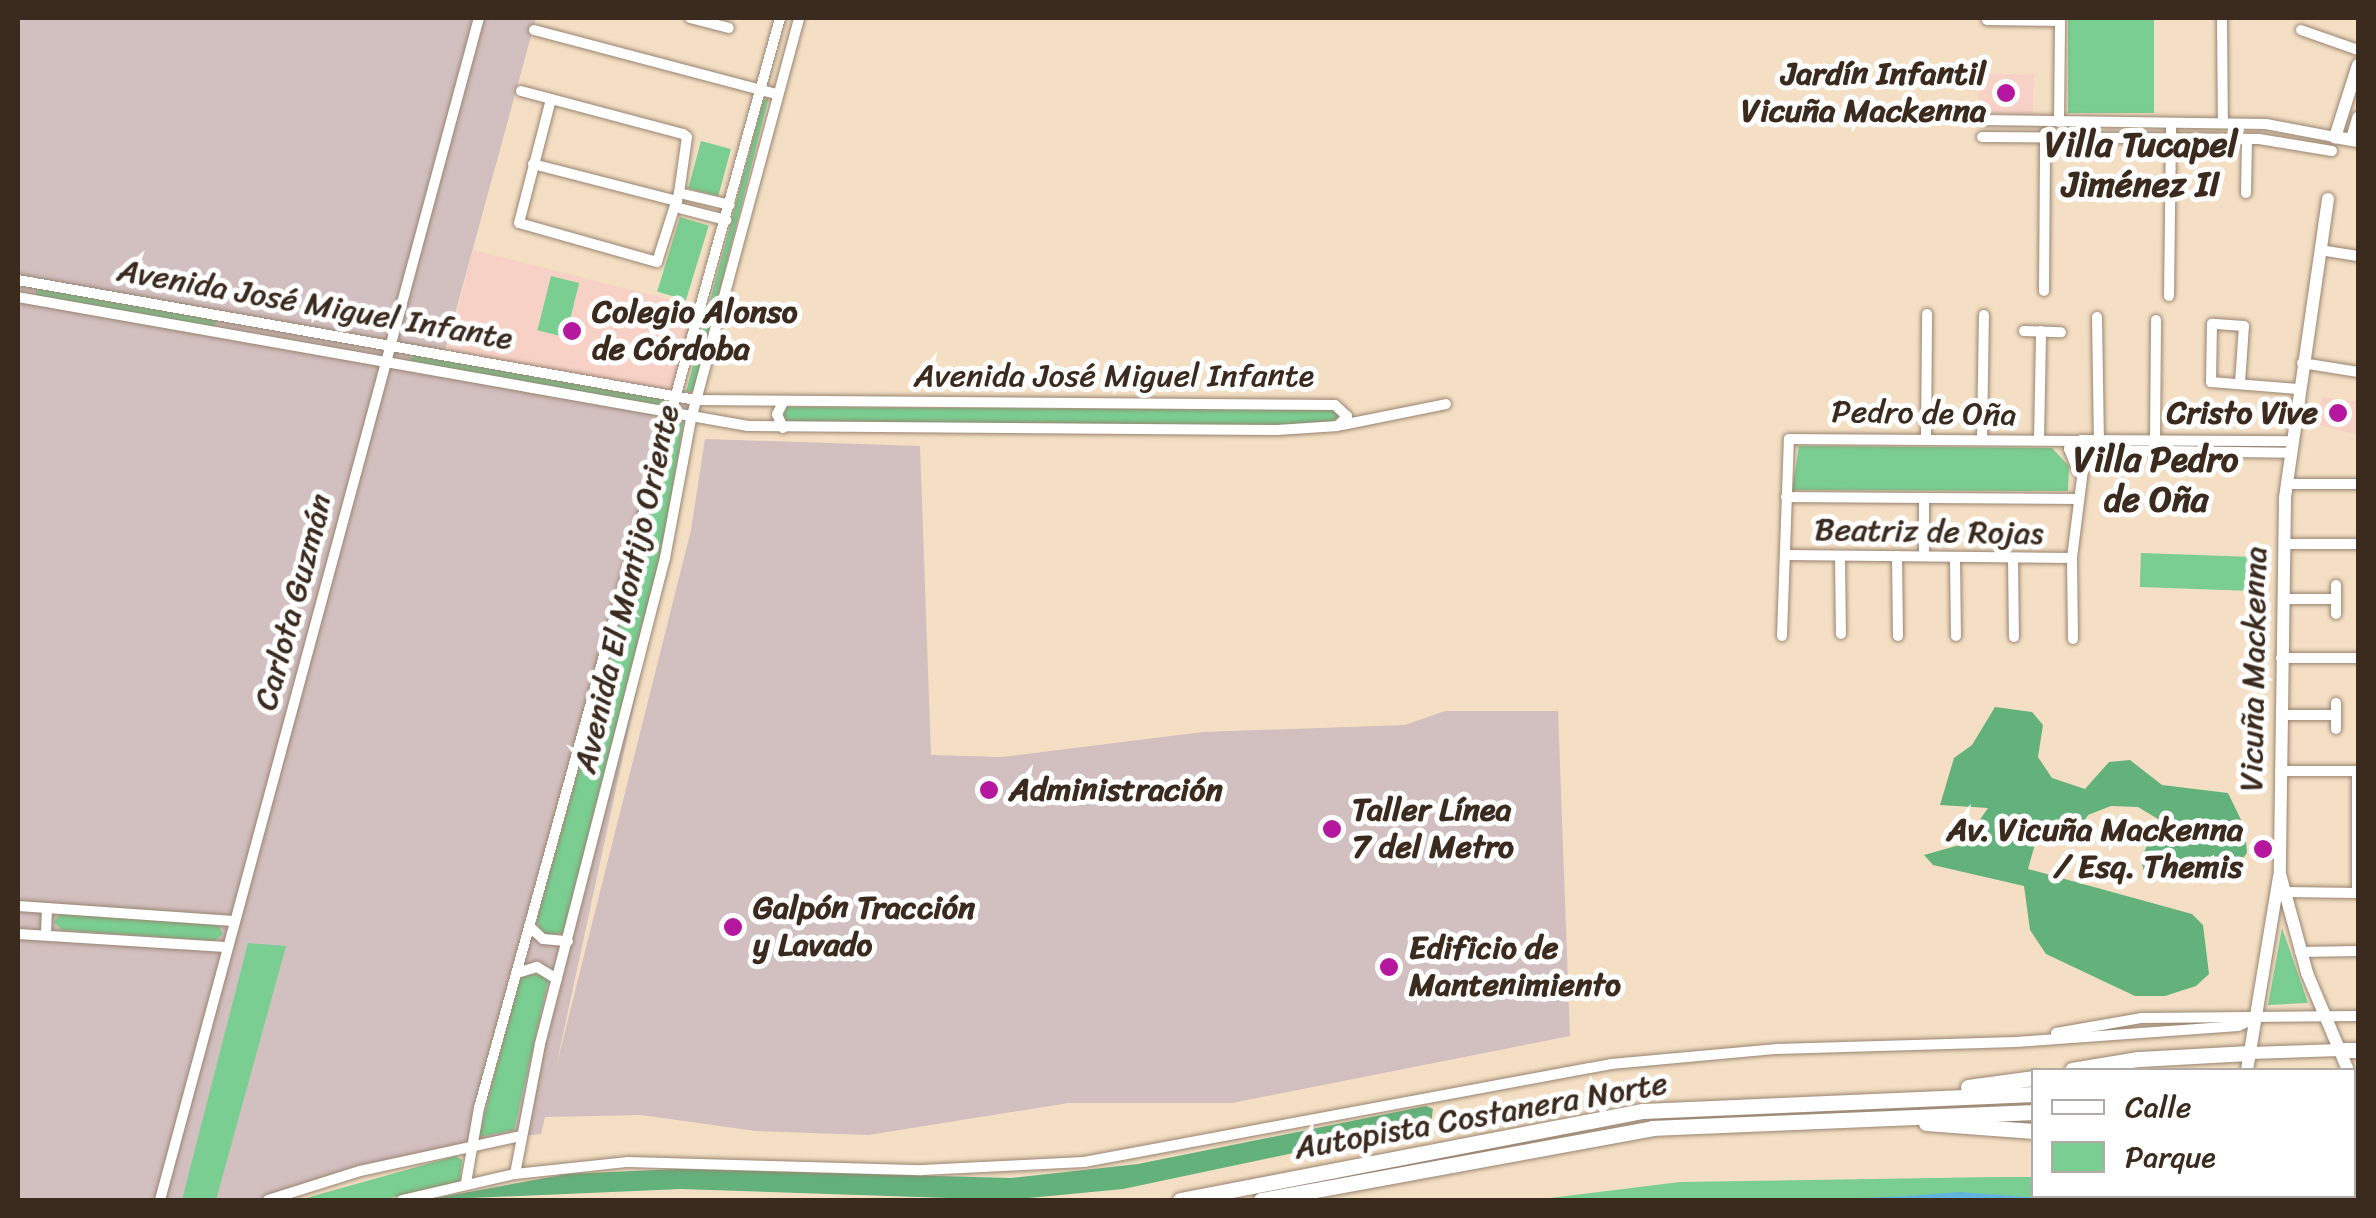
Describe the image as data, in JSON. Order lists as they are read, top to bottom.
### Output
{
  "streets": {
    "highway": ["Autopista Costanera Norte"],
    "main road": ["Vicuña Mackenna"],
    "street": [
      "Avenida José Miguel Infante",
      "Pedro de Oña",
      "Beatriz de Rojas",
      "Avenida El Montijo Oriente",
      "Carlota Guzmán"
    ]
  },
  "crossings": [
    ["Avenida José Miguel Infante", "Avenida El Montijo Oriente"],
    ["Avenida José Miguel Infante", "Carlota Guzmán"],
    ["Pedro de Oña", "Vicuña Mackenna"]
  ],
  "districts": ["Villa Tucapel Jiménez II", "Villa Pedro de Oña"],
  "places": [
    "Jardín Infantil Vicuña Mackenna",
    "Colegio Alonso de Córdoba",
    "Cristo Vive",
    "Administración",
    "Taller Línea 7 del Metro",
    "Av. Vicuña Mackenna / Esq. Themis",
    "Galpón Tracción y Lavado",
    "Edificio de Mantenimiento"
  ],
  "legend": ["Calle", "Parque"]
}
